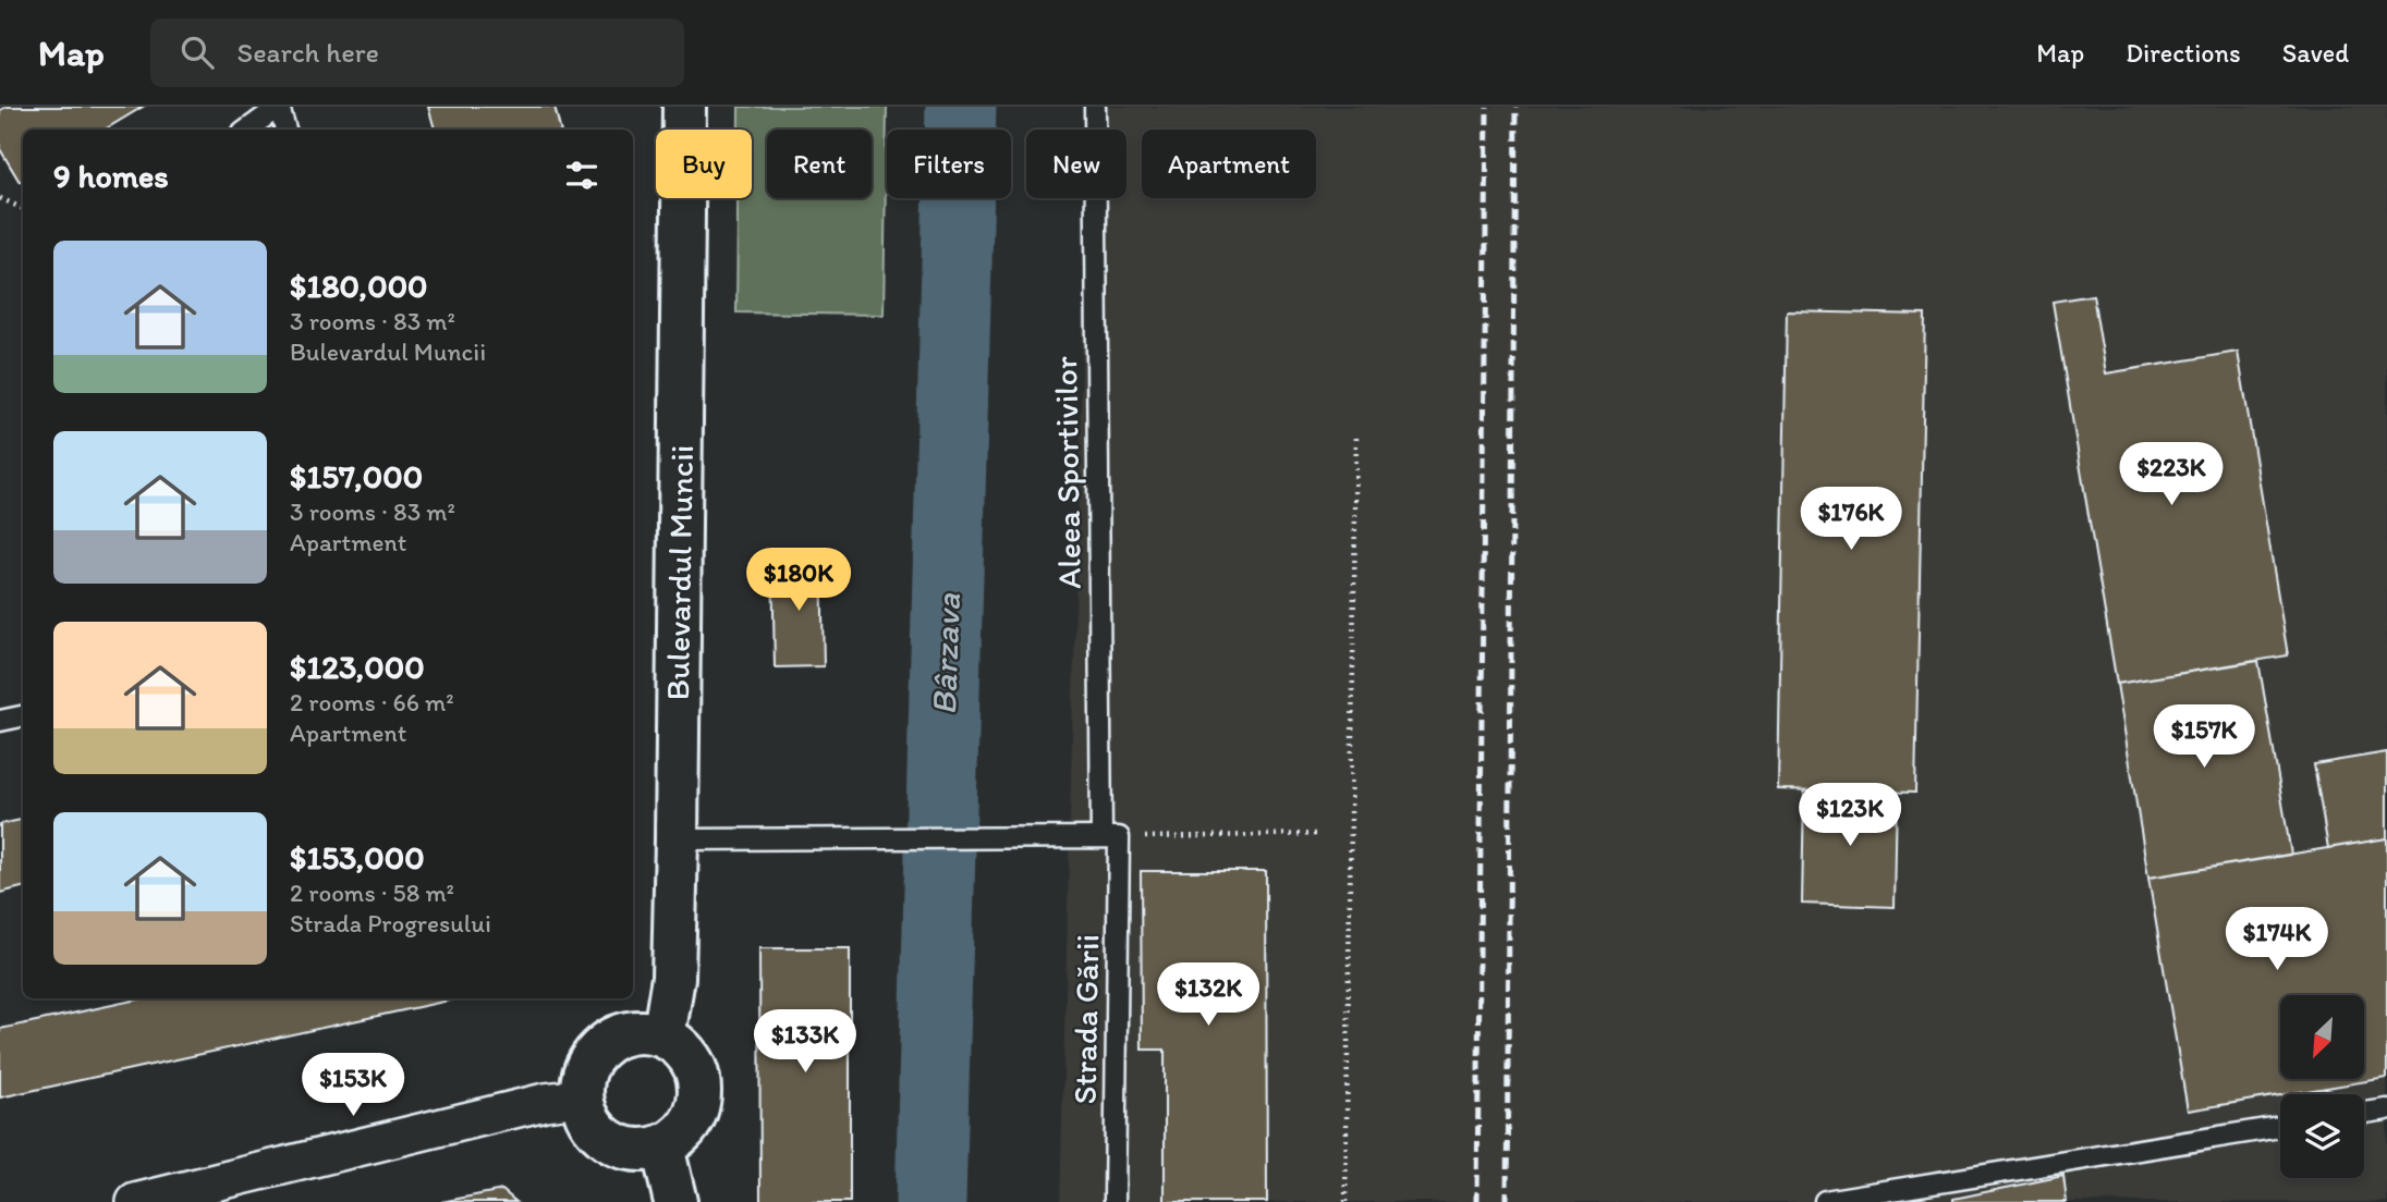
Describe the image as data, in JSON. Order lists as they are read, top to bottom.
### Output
{
  "streets": {
    "street": ["Bulevardul Muncii"],
    "lane": ["Aleea Sportivilor", "Strada Gării"]
  },
  "crossings": [
    ["Aleea Sportivilor", "Strada Gării"]
  ],
  "water": ["Bârzava"],
  "north": "bottom left",
  "page": {
    "header": "Map",
    "search": "Search here",
    "nav": ["Map", "Directions", "Saved"],
    "chip": [
      "Buy",
      "Rent",
      "Filters",
      "New",
      "Apartment"
    ],
    "heading": "9 homes",
    "list": [
      {
        "name": "$180,000",
        "note": "3 rooms · 83 m² · Bulevardul Muncii"
      },
      {
        "name": "$157,000",
        "note": "3 rooms · 83 m² · Apartment"
      },
      {
        "name": "$123,000",
        "note": "2 rooms · 66 m² · Apartment"
      },
      {
        "name": "$153,000",
        "note": "2 rooms · 58 m² · Strada Progresului"
      }
    ],
    "price": [
      "$223K",
      "$176K",
      "$180K",
      "$157K",
      "$123K",
      "$174K",
      "$132K",
      "$133K",
      "$153K"
    ]
  }
}
